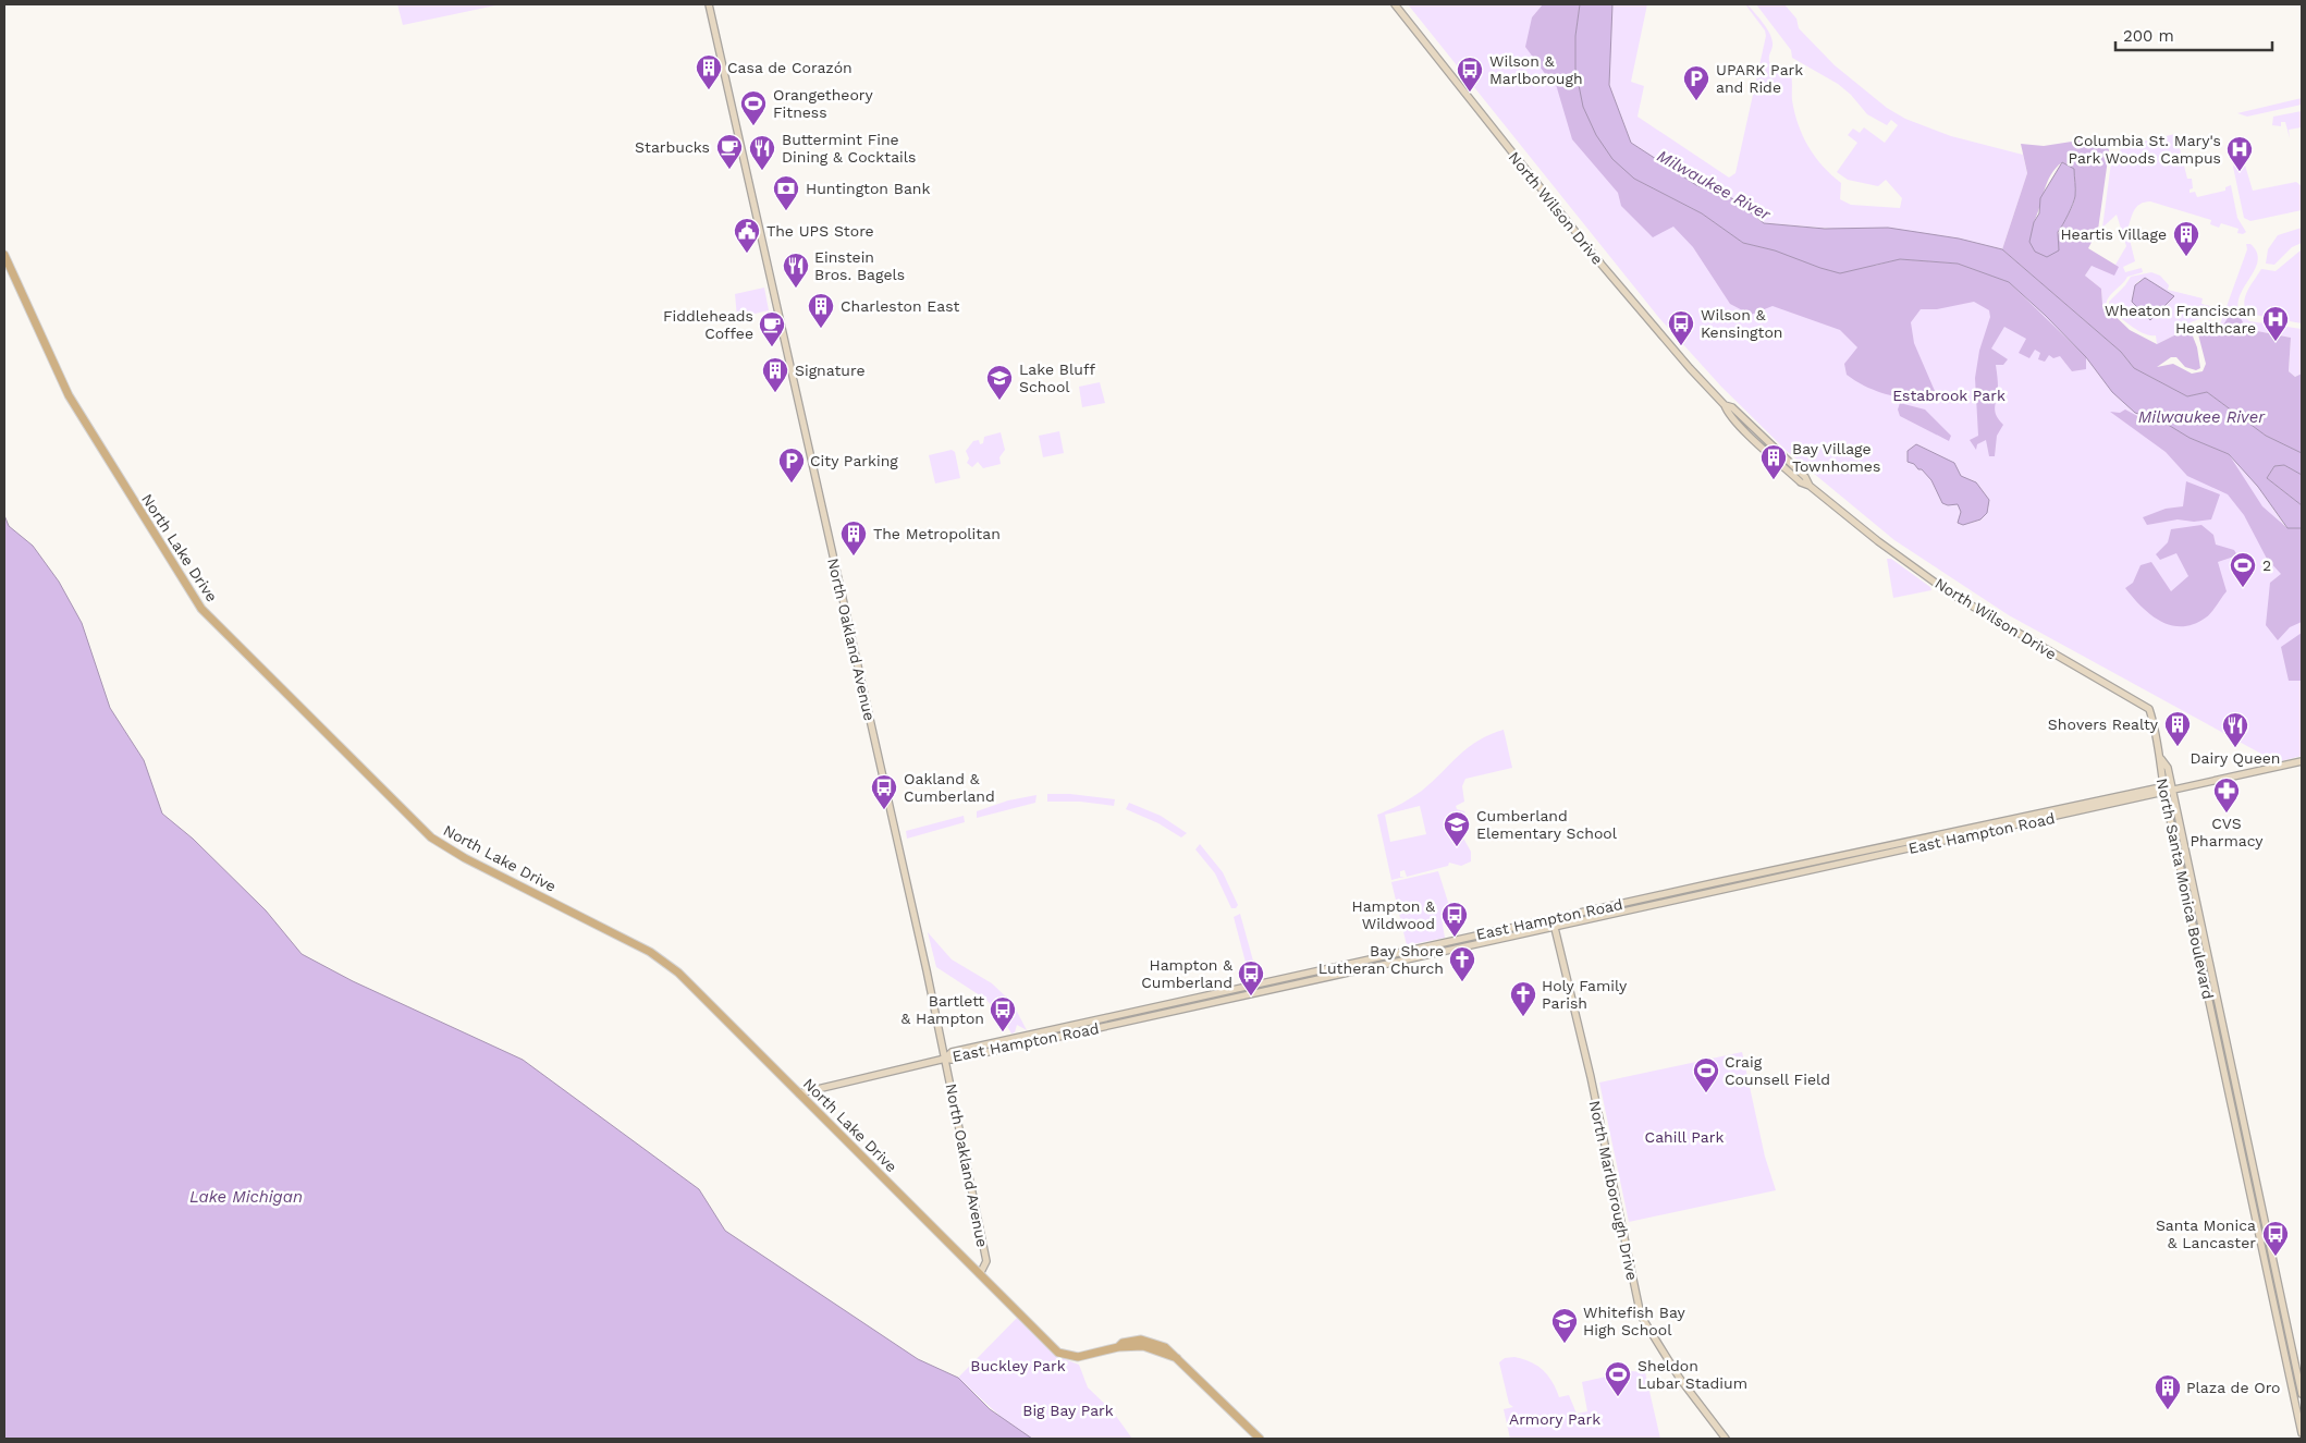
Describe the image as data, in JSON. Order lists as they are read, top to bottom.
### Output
{
  "streets": {
    "main road": [
      "North Wilson Drive",
      "North Lake Drive",
      "North Oakland Avenue",
      "East Hampton Road",
      "North Santa Monica Boulevard",
      "North Marlborough Drive"
    ]
  },
  "crossings": [
    ["North Wilson Drive", "North Santa Monica Boulevard"],
    ["North Lake Drive", "North Oakland Avenue"],
    ["North Oakland Avenue", "East Hampton Road"],
    ["East Hampton Road", "North Santa Monica Boulevard"],
    ["East Hampton Road", "North Marlborough Drive"]
  ],
  "water": ["Milwaukee River", "Lake Michigan"],
  "parks": [
    "Estabrook Park",
    "Cahill Park",
    "Buckley Park",
    "Big Bay Park",
    "Armory Park"
  ],
  "places": {
    "building": [
      "Casa de Corazón",
      "Heartis Village",
      "Charleston East",
      "Signature",
      "Bay Village Townhomes",
      "The Metropolitan",
      "Shovers Realty",
      "Plaza de Oro"
    ],
    "bus stop": [
      "Wilson & Marlborough",
      "Wilson & Kensington",
      "Oakland & Cumberland",
      "Hampton & Wildwood",
      "Hampton & Cumberland",
      "Bartlett & Hampton",
      "Santa Monica & Lancaster"
    ],
    "parking": ["UPARK Park and Ride", "City Parking"],
    "sports": [
      "Orangetheory Fitness",
      "2",
      "Craig Counsell Field",
      "Sheldon Lubar Stadium"
    ],
    "cafe": ["Starbucks", "Fiddleheads Coffee"],
    "restaurant": ["Buttermint Fine Dining & Cocktails", "Einstein Bros. Bagels", "Dairy Queen"],
    "hospital": ["Columbia St. Mary's Park Woods Campus", "Wheaton Franciscan Healthcare"],
    "bank": ["Huntington Bank"],
    "public building": ["The UPS Store"],
    "school or university": ["Lake Bluff School", "Cumberland Elementary School", "Whitefish Bay High School"],
    "pharmacy": ["CVS Pharmacy"],
    "church": ["Bay Shore Lutheran Church", "Holy Family Parish"]
  },
  "scale_bar": "200 m"
}
